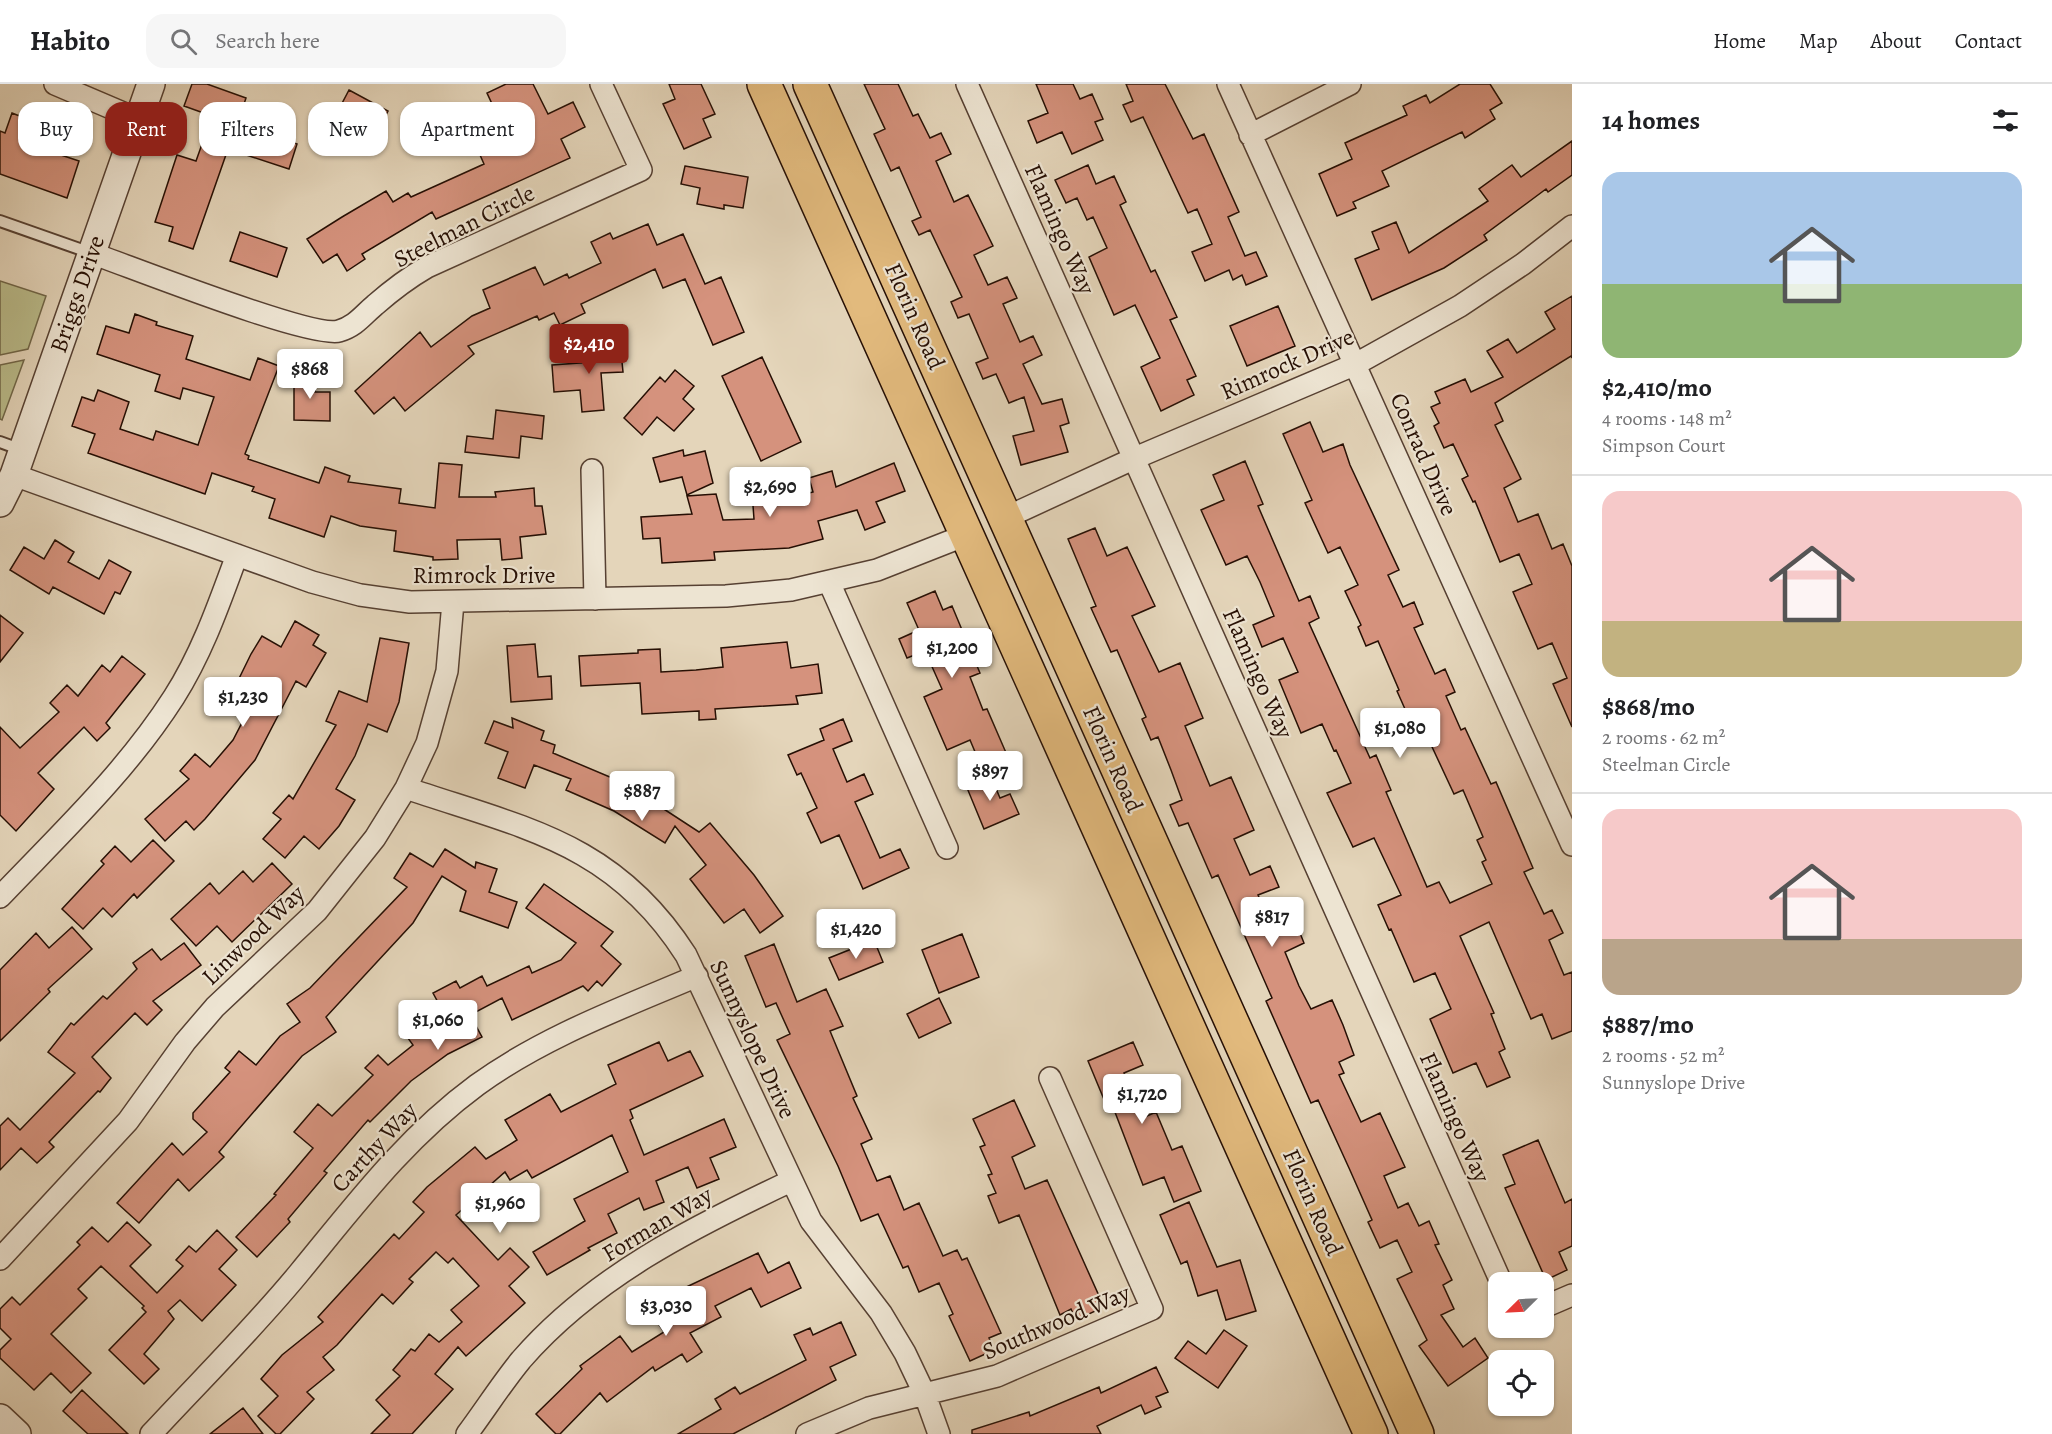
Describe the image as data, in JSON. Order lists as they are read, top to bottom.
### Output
{
  "streets": {
    "main road": ["Florin Road"],
    "street": [
      "Steelman Circle",
      "Flamingo Way",
      "Briggs Drive",
      "Rimrock Drive",
      "Conrad Drive",
      "Linwood Way",
      "Sunnyslope Drive",
      "Carthy Way",
      "Forman Way",
      "Southwood Way"
    ]
  },
  "crossings": [
    ["Steelman Circle", "Briggs Drive"],
    ["Flamingo Way", "Rimrock Drive"],
    ["Briggs Drive", "Rimrock Drive"],
    ["Florin Road", "Rimrock Drive"],
    ["Rimrock Drive", "Conrad Drive"],
    ["Rimrock Drive", "Linwood Way"],
    ["Linwood Way", "Sunnyslope Drive"],
    ["Sunnyslope Drive", "Carthy Way"],
    ["Sunnyslope Drive", "Forman Way"],
    ["Sunnyslope Drive", "Southwood Way"]
  ],
  "north": "bottom left",
  "page": {
    "header": "Habito",
    "search": "Search here",
    "nav": [
      "Home",
      "Map",
      "About",
      "Contact"
    ],
    "heading": "14 homes",
    "chip": [
      "Buy",
      "Rent",
      "Filters",
      "New",
      "Apartment"
    ],
    "list": [
      {
        "name": "$2,410/mo",
        "note": "4 rooms · 148 m² · Simpson Court"
      },
      {
        "name": "$868/mo",
        "note": "2 rooms · 62 m² · Steelman Circle"
      },
      {
        "name": "$887/mo",
        "note": "2 rooms · 52 m² · Sunnyslope Drive"
      }
    ],
    "price": [
      "$2,410",
      "$868",
      "$2,690",
      "$1,200",
      "$1,230",
      "$1,080",
      "$897",
      "$887",
      "$817",
      "$1,420",
      "$1,060",
      "$1,720",
      "$1,960",
      "$3,030"
    ]
  }
}
